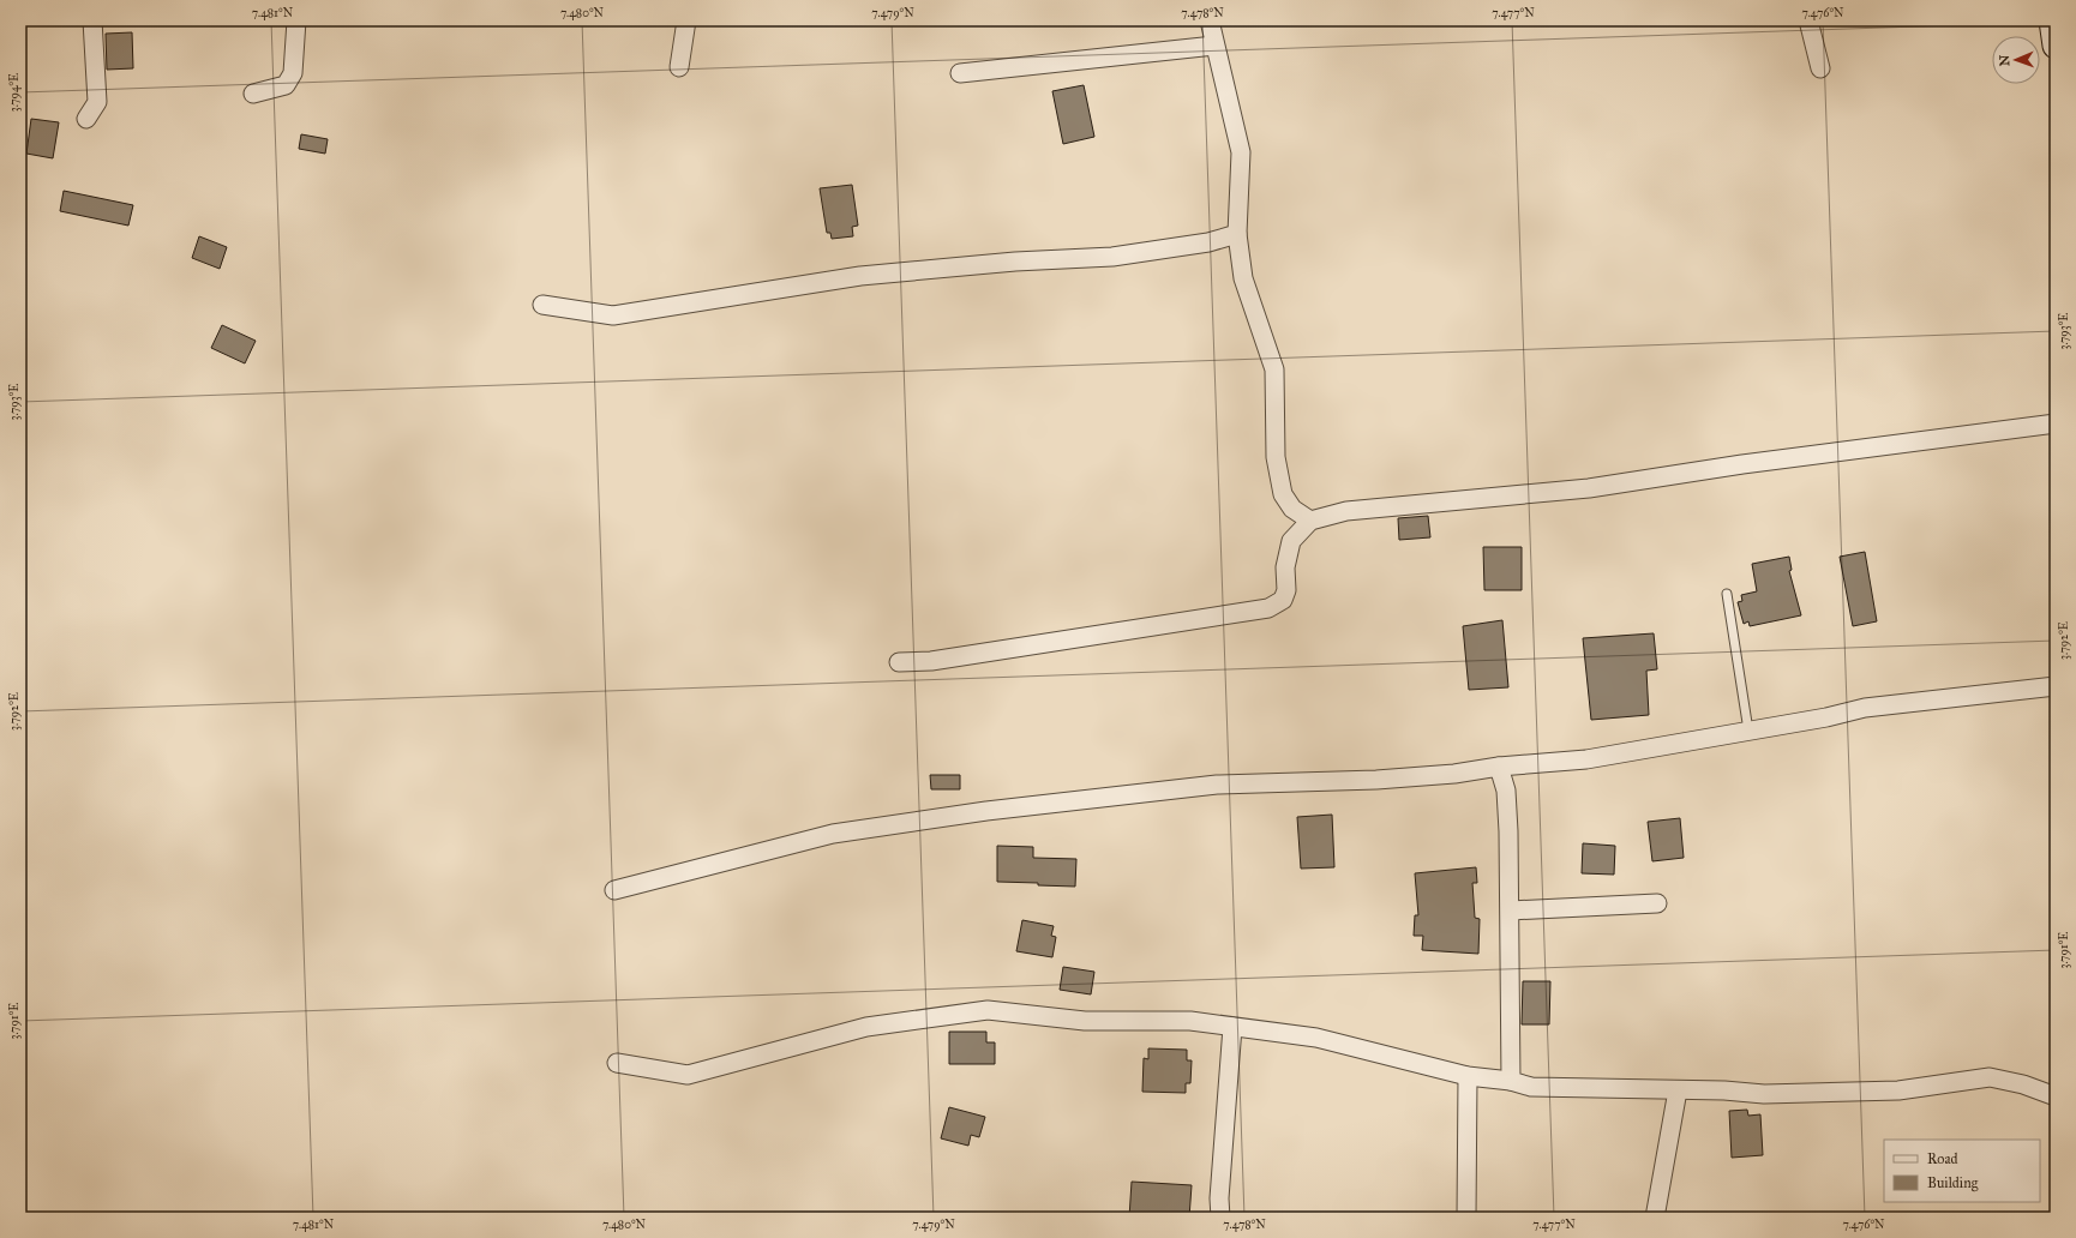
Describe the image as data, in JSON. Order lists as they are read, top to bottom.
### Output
{
  "legend": ["Road", "Building"],
  "north": "left",
  "coordinates": [
    "7.481°N",
    "7.480°N",
    "7.479°N",
    "7.478°N",
    "7.477°N",
    "7.476°N",
    "3.794°E",
    "3.793°E",
    "3.792°E",
    "3.791°E"
  ]
}
